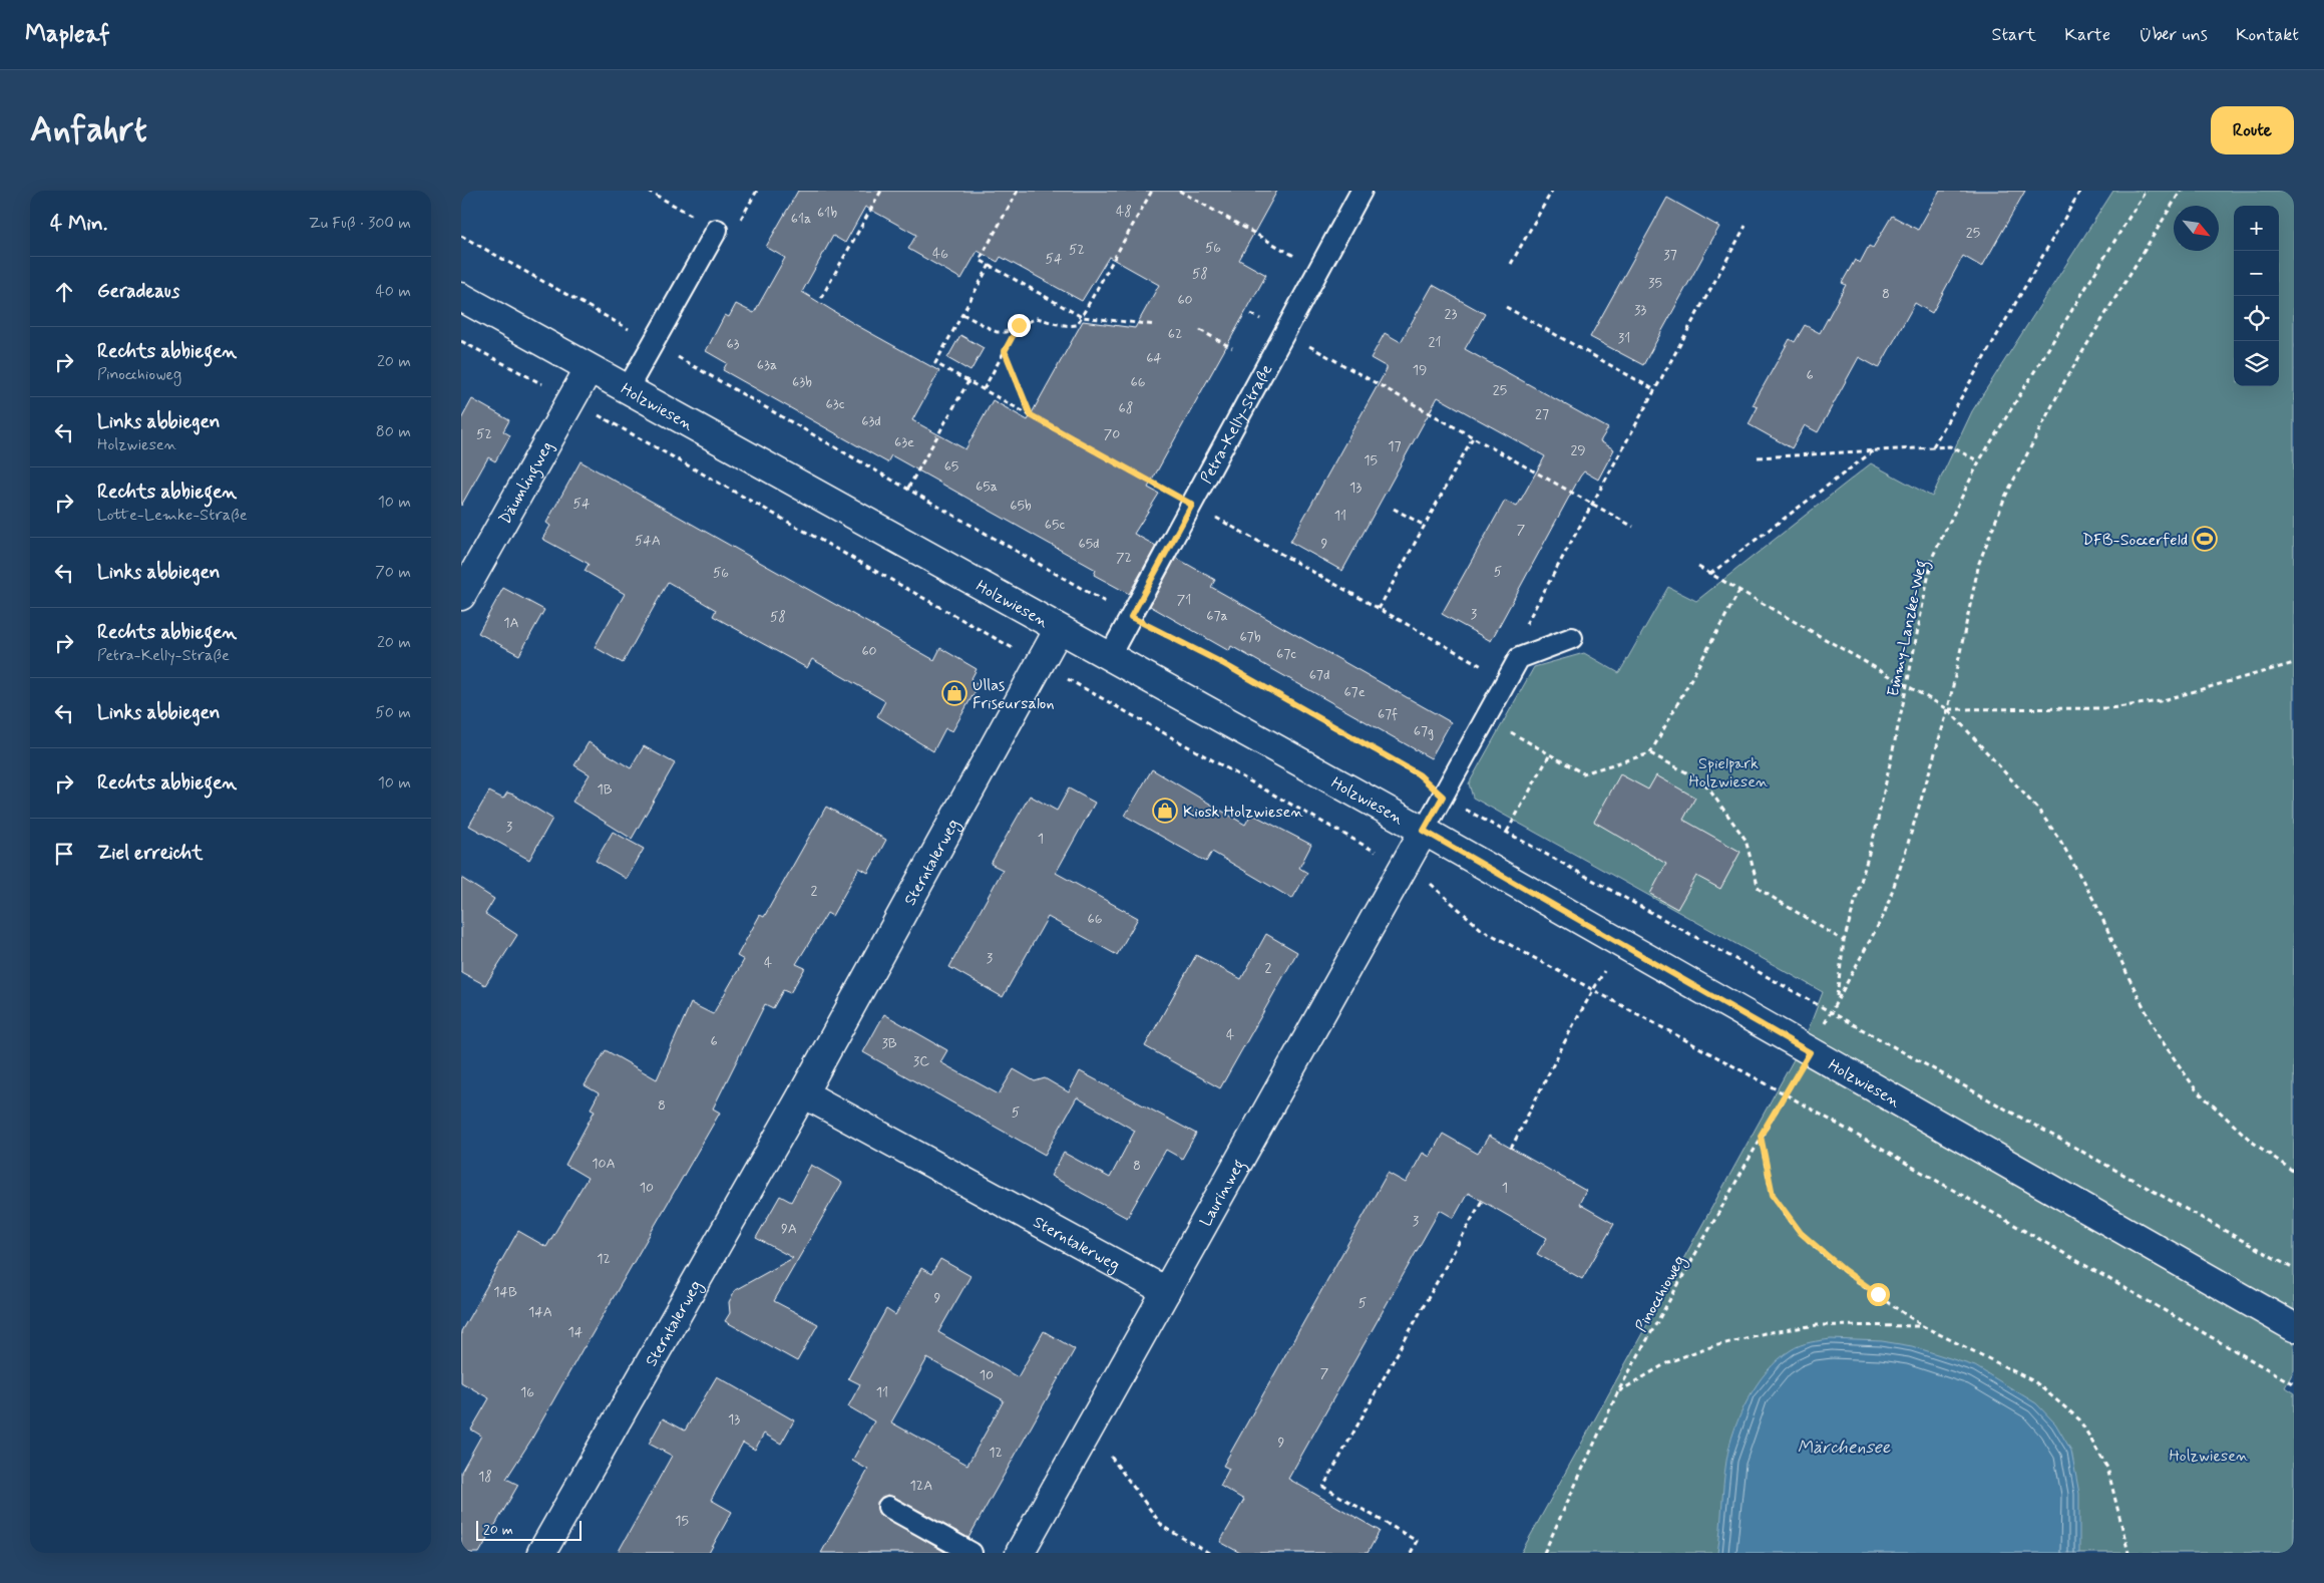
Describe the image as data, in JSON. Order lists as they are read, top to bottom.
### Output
{
  "streets": {
    "street": [
      "Holzwiesen",
      "Däumlingweg",
      "Sterntalerweg",
      "Laurinweg"
    ],
    "lane": ["Petra-Kelly-Straße"],
    "path": ["Emmy-Lanzke-Weg", "Pinocchioweg"]
  },
  "crossings": [
    ["Holzwiesen", "Petra-Kelly-Straße"],
    ["Holzwiesen", "Däumlingweg"],
    ["Holzwiesen", "Sterntalerweg"],
    ["Holzwiesen", "Laurinweg"],
    ["Holzwiesen", "Pinocchioweg"],
    ["Sterntalerweg", "Laurinweg"]
  ],
  "water": ["Märchensee"],
  "parks": ["Spielpark Holzwiesen", "Holzwiesen"],
  "places": {
    "sports": ["DFB-Soccerfeld"],
    "shop": ["Ullas Friseursalon", "Kiosk Holzwiesen"]
  },
  "house_numbers": [
    "48",
    "61b",
    "61a",
    "25",
    "56",
    "52",
    "46",
    "37",
    "54",
    "58",
    "35",
    "8",
    "60",
    "33",
    "23",
    "62",
    "31",
    "21",
    "63",
    "64",
    "63a",
    "19",
    "6",
    "63b",
    "66",
    "25",
    "63c",
    "68",
    "27",
    "63d",
    "52",
    "70",
    "63e",
    "17",
    "29",
    "15",
    "65",
    "65a",
    "13",
    "54",
    "65b",
    "11",
    "65c",
    "7",
    "54A",
    "65d",
    "9",
    "72",
    "5",
    "56",
    "71",
    "3",
    "67a",
    "58",
    "1A",
    "67b",
    "60",
    "67c",
    "67d",
    "67e",
    "67f",
    "67g",
    "1B",
    "3",
    "1",
    "2",
    "66",
    "3",
    "4",
    "2",
    "4",
    "6",
    "3B",
    "3C",
    "8",
    "5",
    "10A",
    "8",
    "10",
    "1",
    "3",
    "9A",
    "12",
    "14B",
    "9",
    "5",
    "14A",
    "14",
    "7",
    "10",
    "16",
    "11",
    "13",
    "9",
    "12",
    "18",
    "12A",
    "15"
  ],
  "scale_bar": "20 m",
  "north": "bottom right",
  "page": {
    "header": "Mapleaf",
    "nav": [
      "Start",
      "Karte",
      "Über uns",
      "Kontakt"
    ],
    "buttons": "Route",
    "title": "Anfahrt",
    "heading": ["4 Min.", "Zu Fuß · 300 m"],
    "map_buttons": ["+", "−"],
    "list": [
      ["Geradeaus", "40 m"],
      ["Rechts abbiegen", "Pinocchioweg", "20 m"],
      ["Links abbiegen", "Holzwiesen", "80 m"],
      ["Rechts abbiegen", "Lotte-Lemke-Straße", "10 m"],
      ["Links abbiegen", "70 m"],
      ["Rechts abbiegen", "Petra-Kelly-Straße", "20 m"],
      ["Links abbiegen", "50 m"],
      ["Rechts abbiegen", "10 m"],
      "Ziel erreicht"
    ],
    "scale": "20 m"
  }
}
